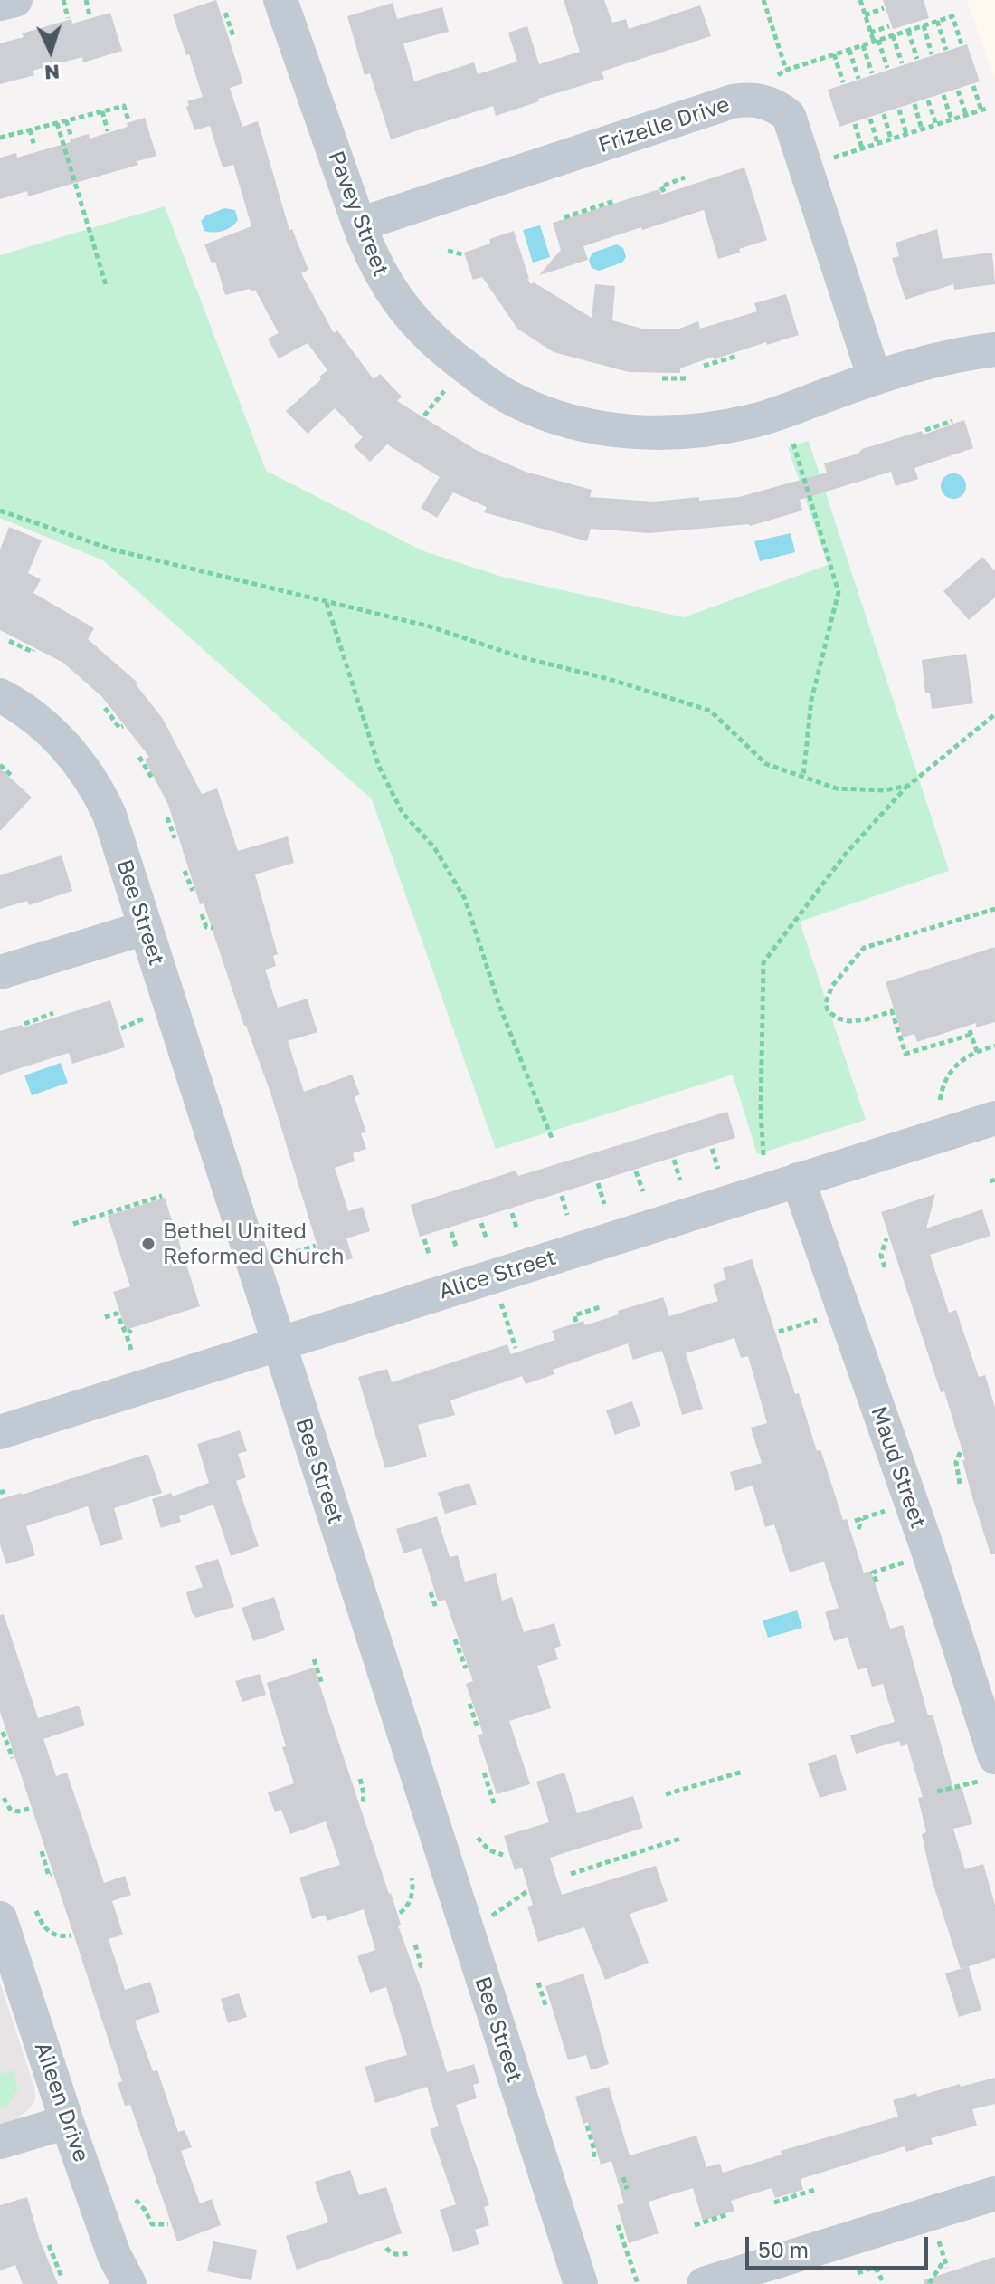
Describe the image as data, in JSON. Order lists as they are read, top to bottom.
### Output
{
  "streets": {
    "street": [
      "Frizelle Drive",
      "Pavey Street",
      "Bee Street",
      "Alice Street",
      "Maud Street",
      "Aileen Drive"
    ]
  },
  "crossings": [
    ["Frizelle Drive", "Pavey Street"],
    ["Bee Street", "Alice Street"],
    ["Alice Street", "Maud Street"]
  ],
  "places": ["Bethel United Reformed Church"],
  "scale_bar": "50 m",
  "north": "bottom"
}
